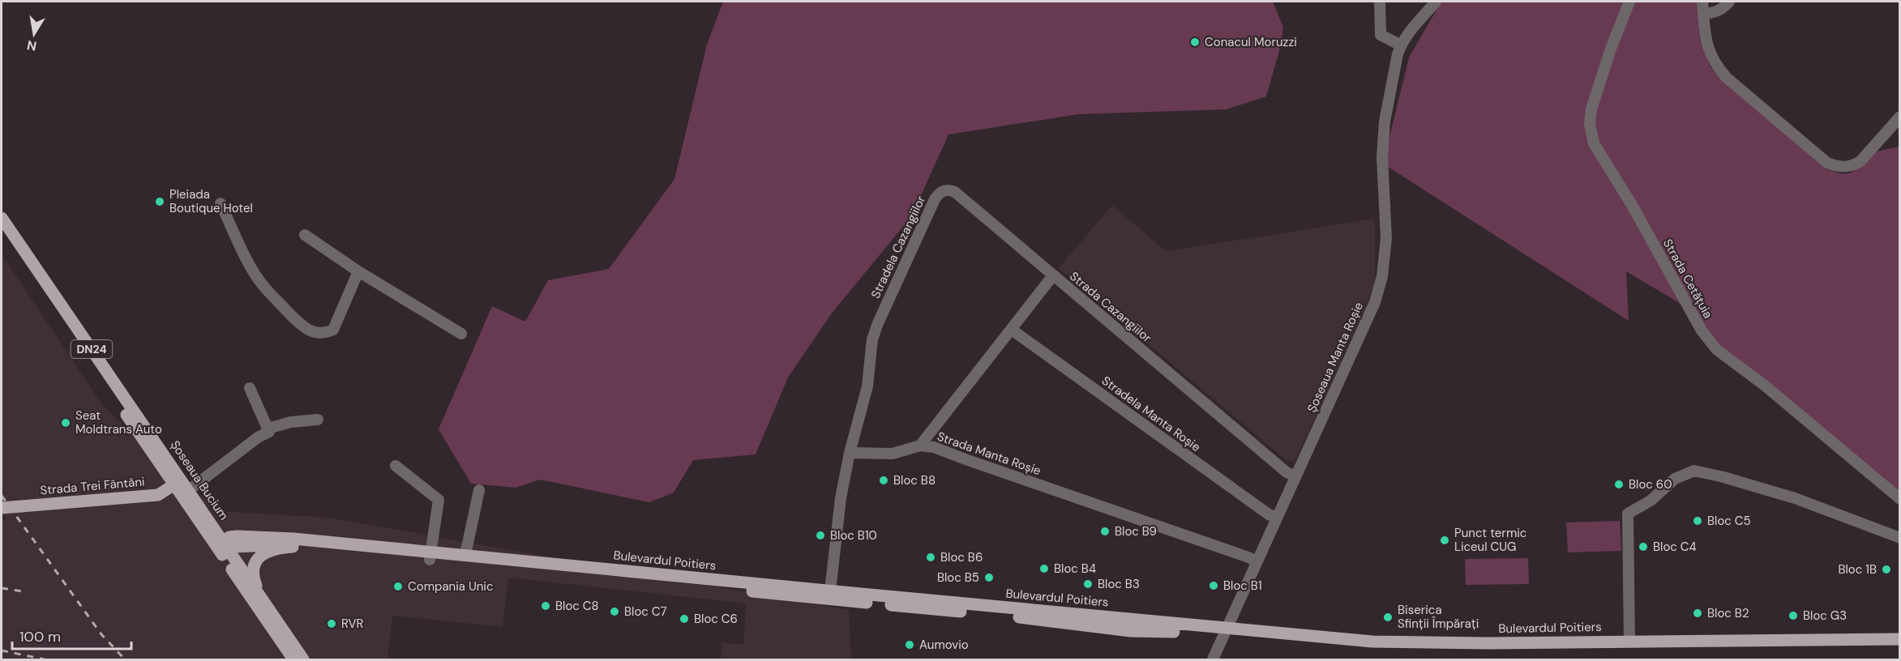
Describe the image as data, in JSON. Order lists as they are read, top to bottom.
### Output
{
  "streets": {
    "main road": [
      "DN24",
      "Șoseaua Bucium",
      "Strada Trei Fântâni",
      "Bulevardul Poitiers"
    ],
    "street": [
      "Stradela Cazangiilor",
      "Strada Cetățuia",
      "Strada Cazangiilor",
      "Șoseaua Manta Roșie",
      "Stradela Manta Roșie",
      "Strada Manta Roșie"
    ]
  },
  "crossings": [
    ["Stradela Cazangiilor", "Strada Cazangiilor"],
    ["Stradela Cazangiilor", "Strada Manta Roșie"],
    ["Strada Cazangiilor", "Șoseaua Manta Roșie"],
    ["Strada Cazangiilor", "Stradela Manta Roșie"],
    ["Strada Cazangiilor", "Strada Manta Roșie"],
    ["DN24", "Șoseaua Bucium"],
    ["Șoseaua Manta Roșie", "Stradela Manta Roșie"],
    ["Șoseaua Manta Roșie", "Strada Manta Roșie"],
    ["Șoseaua Manta Roșie", "Bulevardul Poitiers"],
    ["Șoseaua Bucium", "Strada Trei Fântâni"],
    ["Șoseaua Bucium", "Bulevardul Poitiers"]
  ],
  "places": [
    "Conacul Moruzzi",
    "Pleiada Boutique Hotel",
    "Seat Moldtrans Auto",
    "Bloc B8",
    "Bloc 60",
    "Bloc C5",
    "Bloc B9",
    "Bloc B10",
    "Punct termic Liceul CUG",
    "Bloc C4",
    "Bloc B6",
    "Bloc B4",
    "Bloc 1B",
    "Bloc B5",
    "Bloc B3",
    "Bloc B1",
    "Compania Unic",
    "Bloc C8",
    "Bloc C7",
    "Bloc B2",
    "Bloc G3",
    "Biserica Sfinții Împărați",
    "Bloc C6",
    "RVR",
    "Aumovio"
  ],
  "scale_bar": "100 m",
  "north": "bottom"
}
